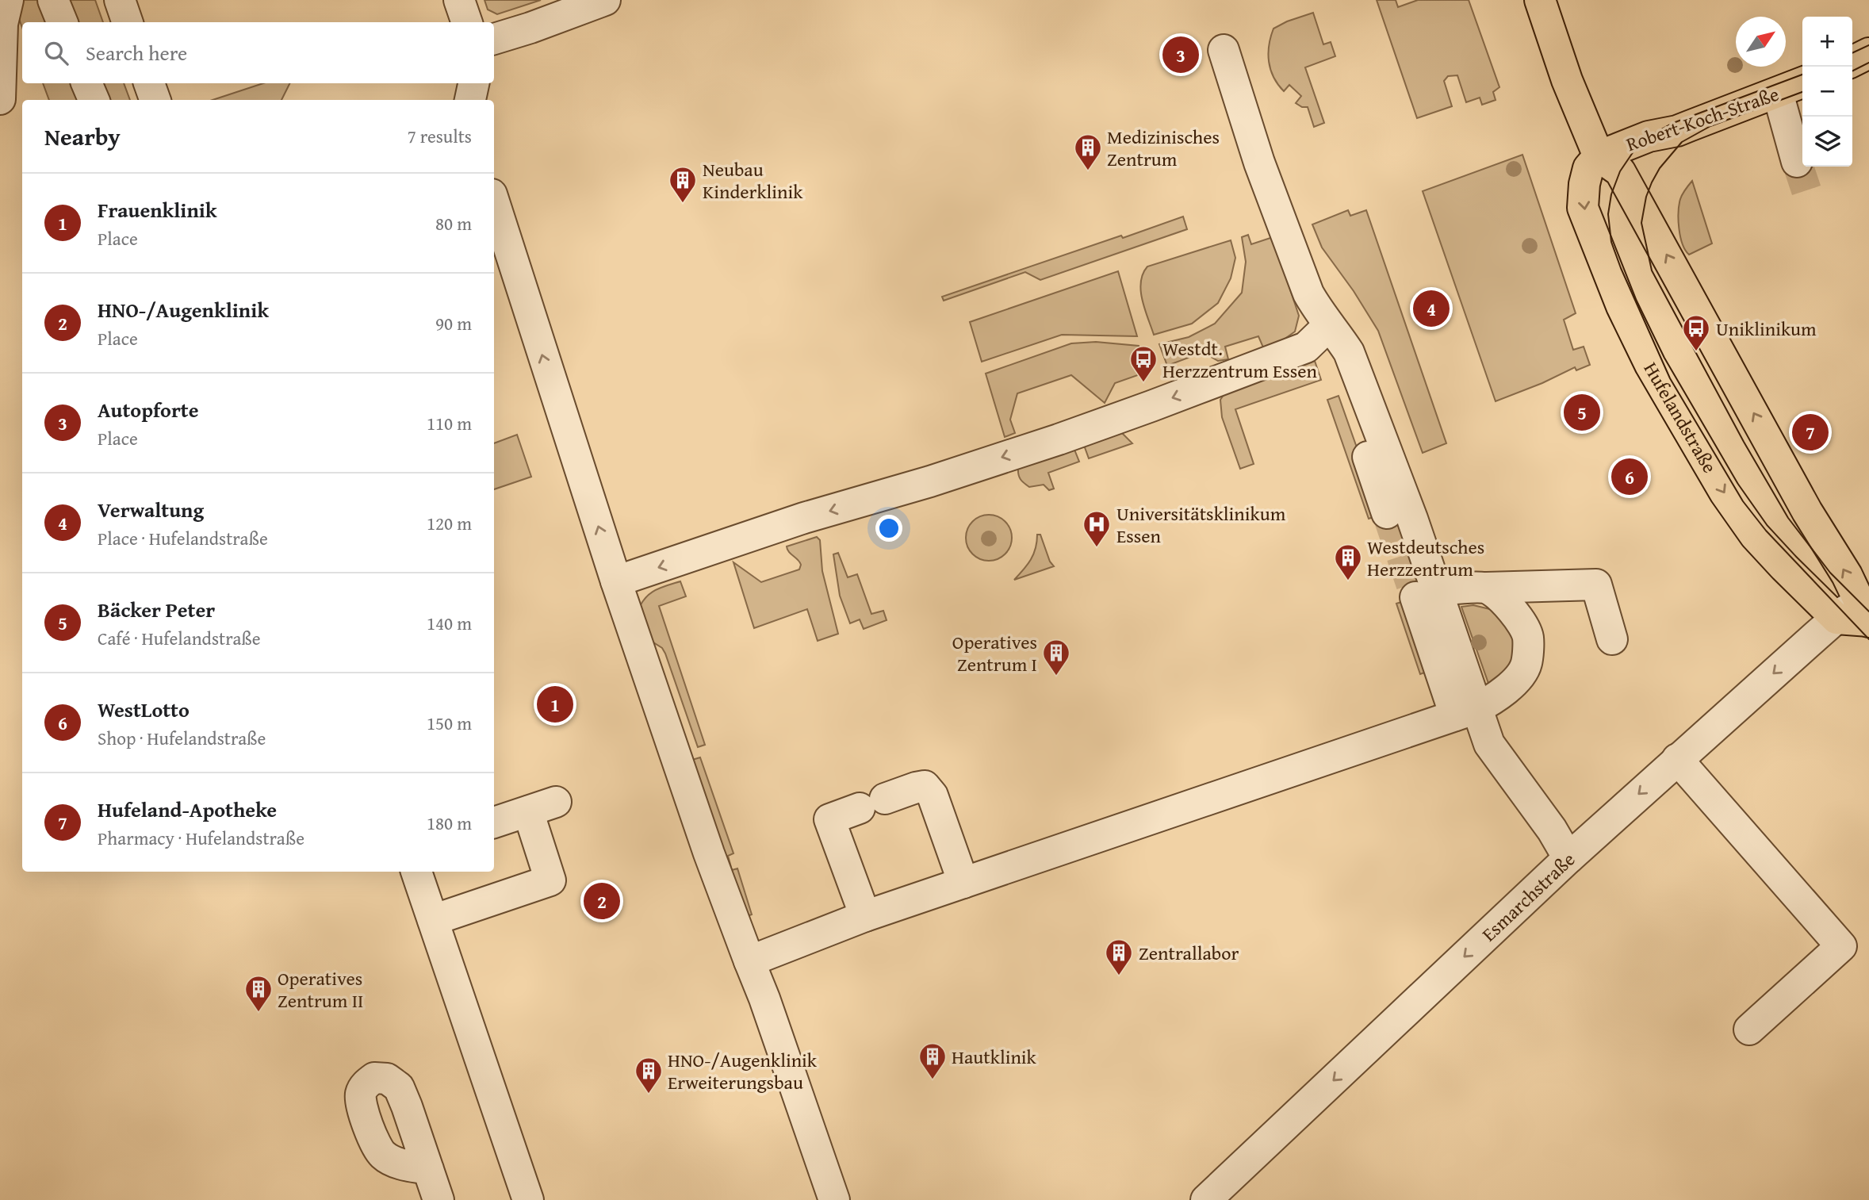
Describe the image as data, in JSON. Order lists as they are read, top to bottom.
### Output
{
  "streets": {
    "main road": ["Robert-Koch-Straße", "Hufelandstraße"],
    "street": ["Esmarchstraße"]
  },
  "crossings": [
    ["Robert-Koch-Straße", "Hufelandstraße"],
    ["Hufelandstraße", "Esmarchstraße"]
  ],
  "one_way": ["Esmarchstraße"],
  "places": {
    "building": [
      "Medizinisches Zentrum",
      "Neubau Kinderklinik",
      "Westdeutsches Herzzentrum",
      "Operatives Zentrum I",
      "Zentrallabor",
      "Operatives Zentrum II",
      "Hautklinik",
      "HNO-/Augenklinik Erweiterungsbau"
    ],
    "bus stop": ["Uniklinikum", "Westdt. Herzzentrum Essen"],
    "hospital": ["Universitätsklinikum Essen"]
  },
  "north": "top right",
  "page": {
    "map_buttons": ["+", "−"],
    "search": "Search here",
    "pins": [
      "3",
      "4",
      "5",
      "7",
      "6",
      "1",
      "2"
    ],
    "heading": ["Nearby", "7 results"],
    "list": [
      {
        "mark": "1",
        "name": "Frauenklinik",
        "note": "Place",
        "value": "80 m"
      },
      {
        "mark": "2",
        "name": "HNO-/Augenklinik",
        "note": "Place",
        "value": "90 m"
      },
      {
        "mark": "3",
        "name": "Autopforte",
        "note": "Place",
        "value": "110 m"
      },
      {
        "mark": "4",
        "name": "Verwaltung",
        "note": "Place · Hufelandstraße",
        "value": "120 m"
      },
      {
        "mark": "5",
        "name": "Bäcker Peter",
        "note": "Café · Hufelandstraße",
        "value": "140 m"
      },
      {
        "mark": "6",
        "name": "WestLotto",
        "note": "Shop · Hufelandstraße",
        "value": "150 m"
      },
      {
        "mark": "7",
        "name": "Hufeland-Apotheke",
        "note": "Pharmacy · Hufelandstraße",
        "value": "180 m"
      }
    ]
  }
}
